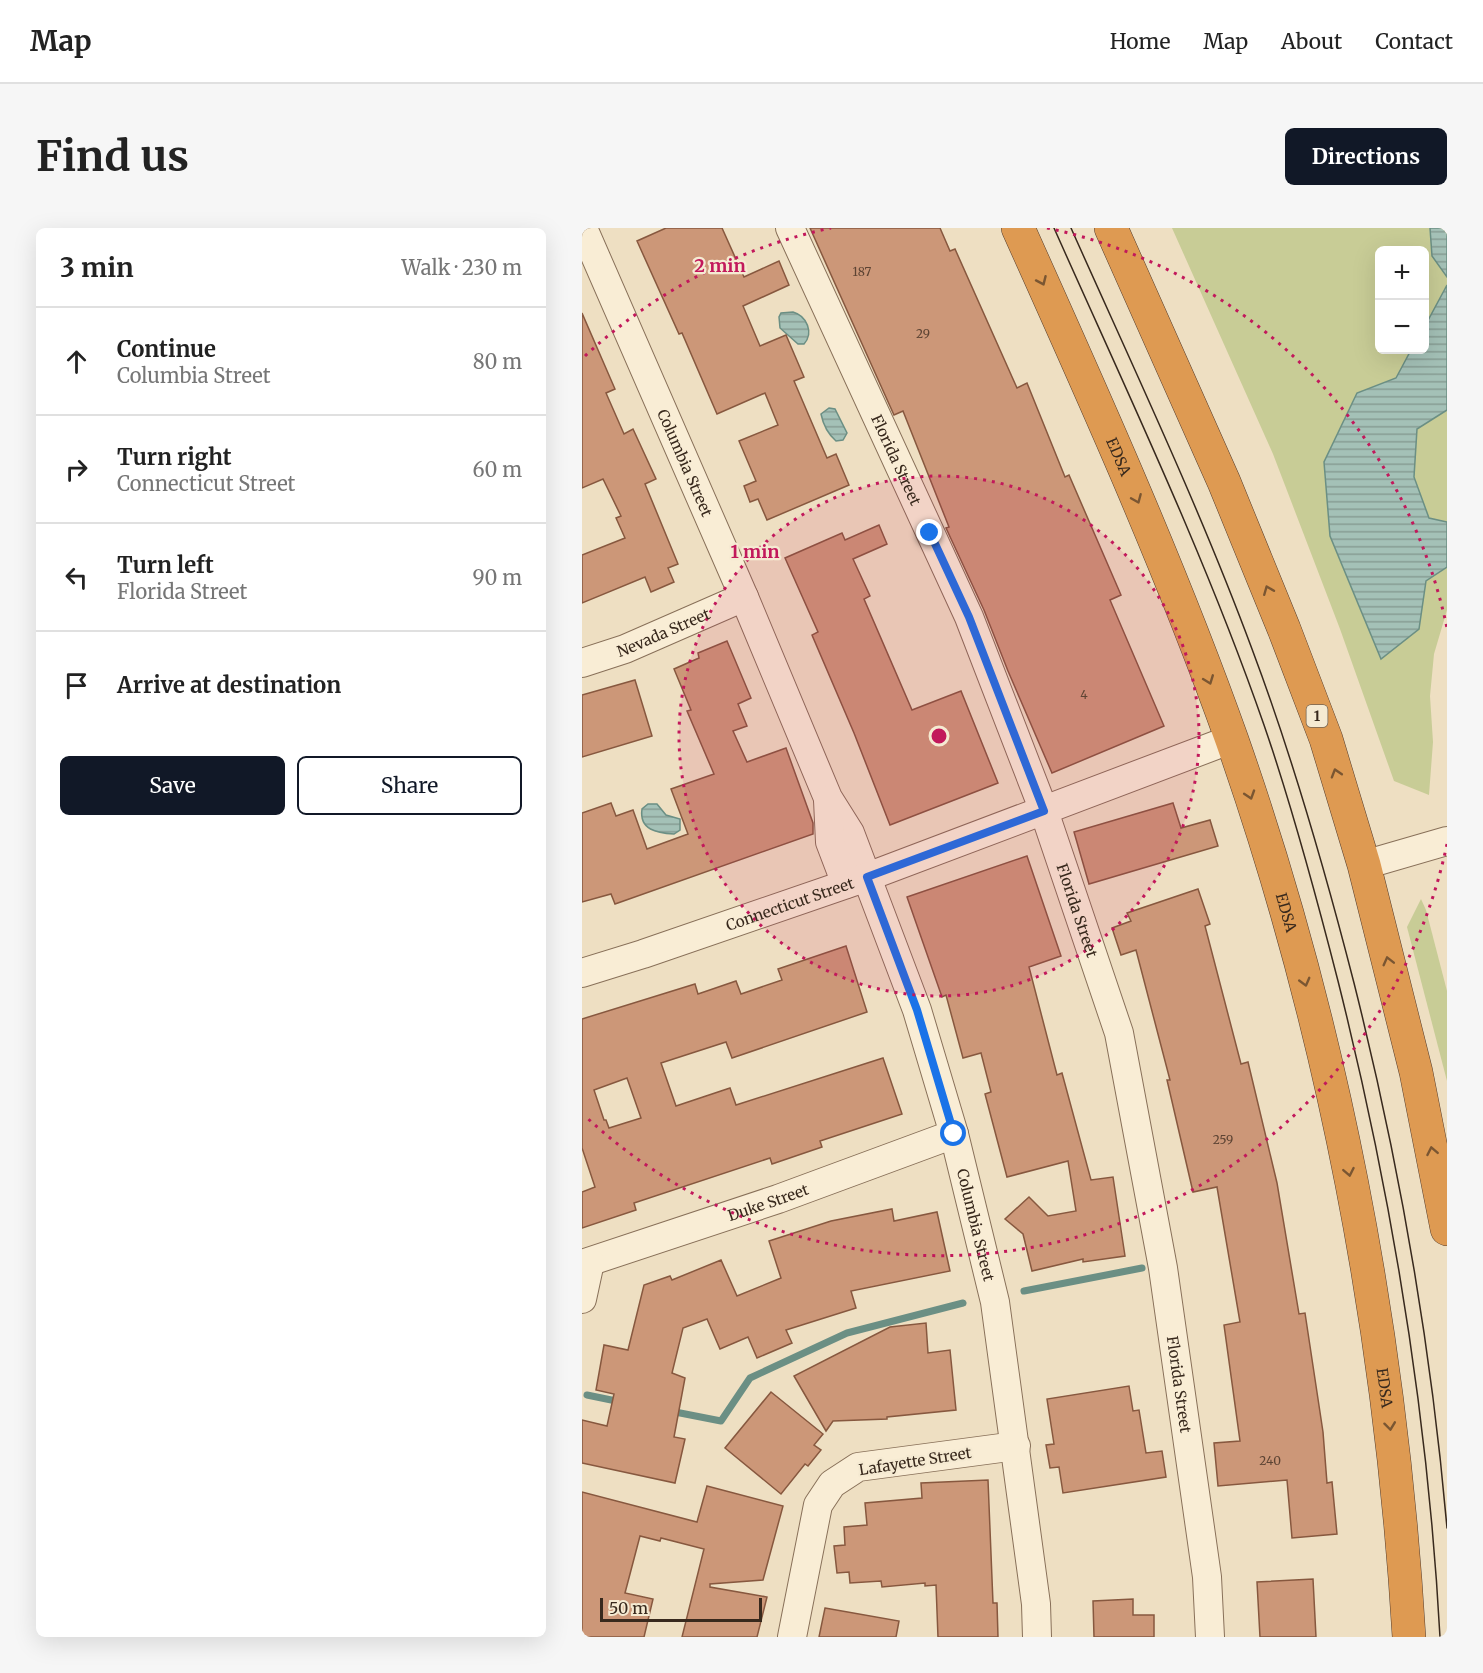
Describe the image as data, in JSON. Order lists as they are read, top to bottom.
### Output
{
  "streets": {
    "highway": ["EDSA", "1"],
    "street": [
      "Florida Street",
      "Columbia Street",
      "Nevada Street",
      "Connecticut Street",
      "Duke Street",
      "Lafayette Street"
    ]
  },
  "crossings": [
    ["EDSA", "Connecticut Street"],
    ["Florida Street", "Connecticut Street"],
    ["Columbia Street", "Nevada Street"],
    ["Columbia Street", "Connecticut Street"],
    ["Columbia Street", "Duke Street"],
    ["Columbia Street", "Lafayette Street"]
  ],
  "house_numbers": [
    "187",
    "29",
    "4",
    "259",
    "240"
  ],
  "scale_bar": "50 m",
  "page": {
    "header": "Map",
    "nav": [
      "Home",
      "Map",
      "About",
      "Contact"
    ],
    "buttons": [
      "Directions",
      ["Save", "Share"]
    ],
    "title": "Find us",
    "heading": ["3 min", "Walk · 230 m"],
    "map_buttons": ["+", "−"],
    "list": [
      ["Continue", "Columbia Street", "80 m"],
      ["Turn right", "Connecticut Street", "60 m"],
      ["Turn left", "Florida Street", "90 m"],
      "Arrive at destination"
    ],
    "scale": "50 m"
  },
  "rings": ["2 min", "1 min"]
}
